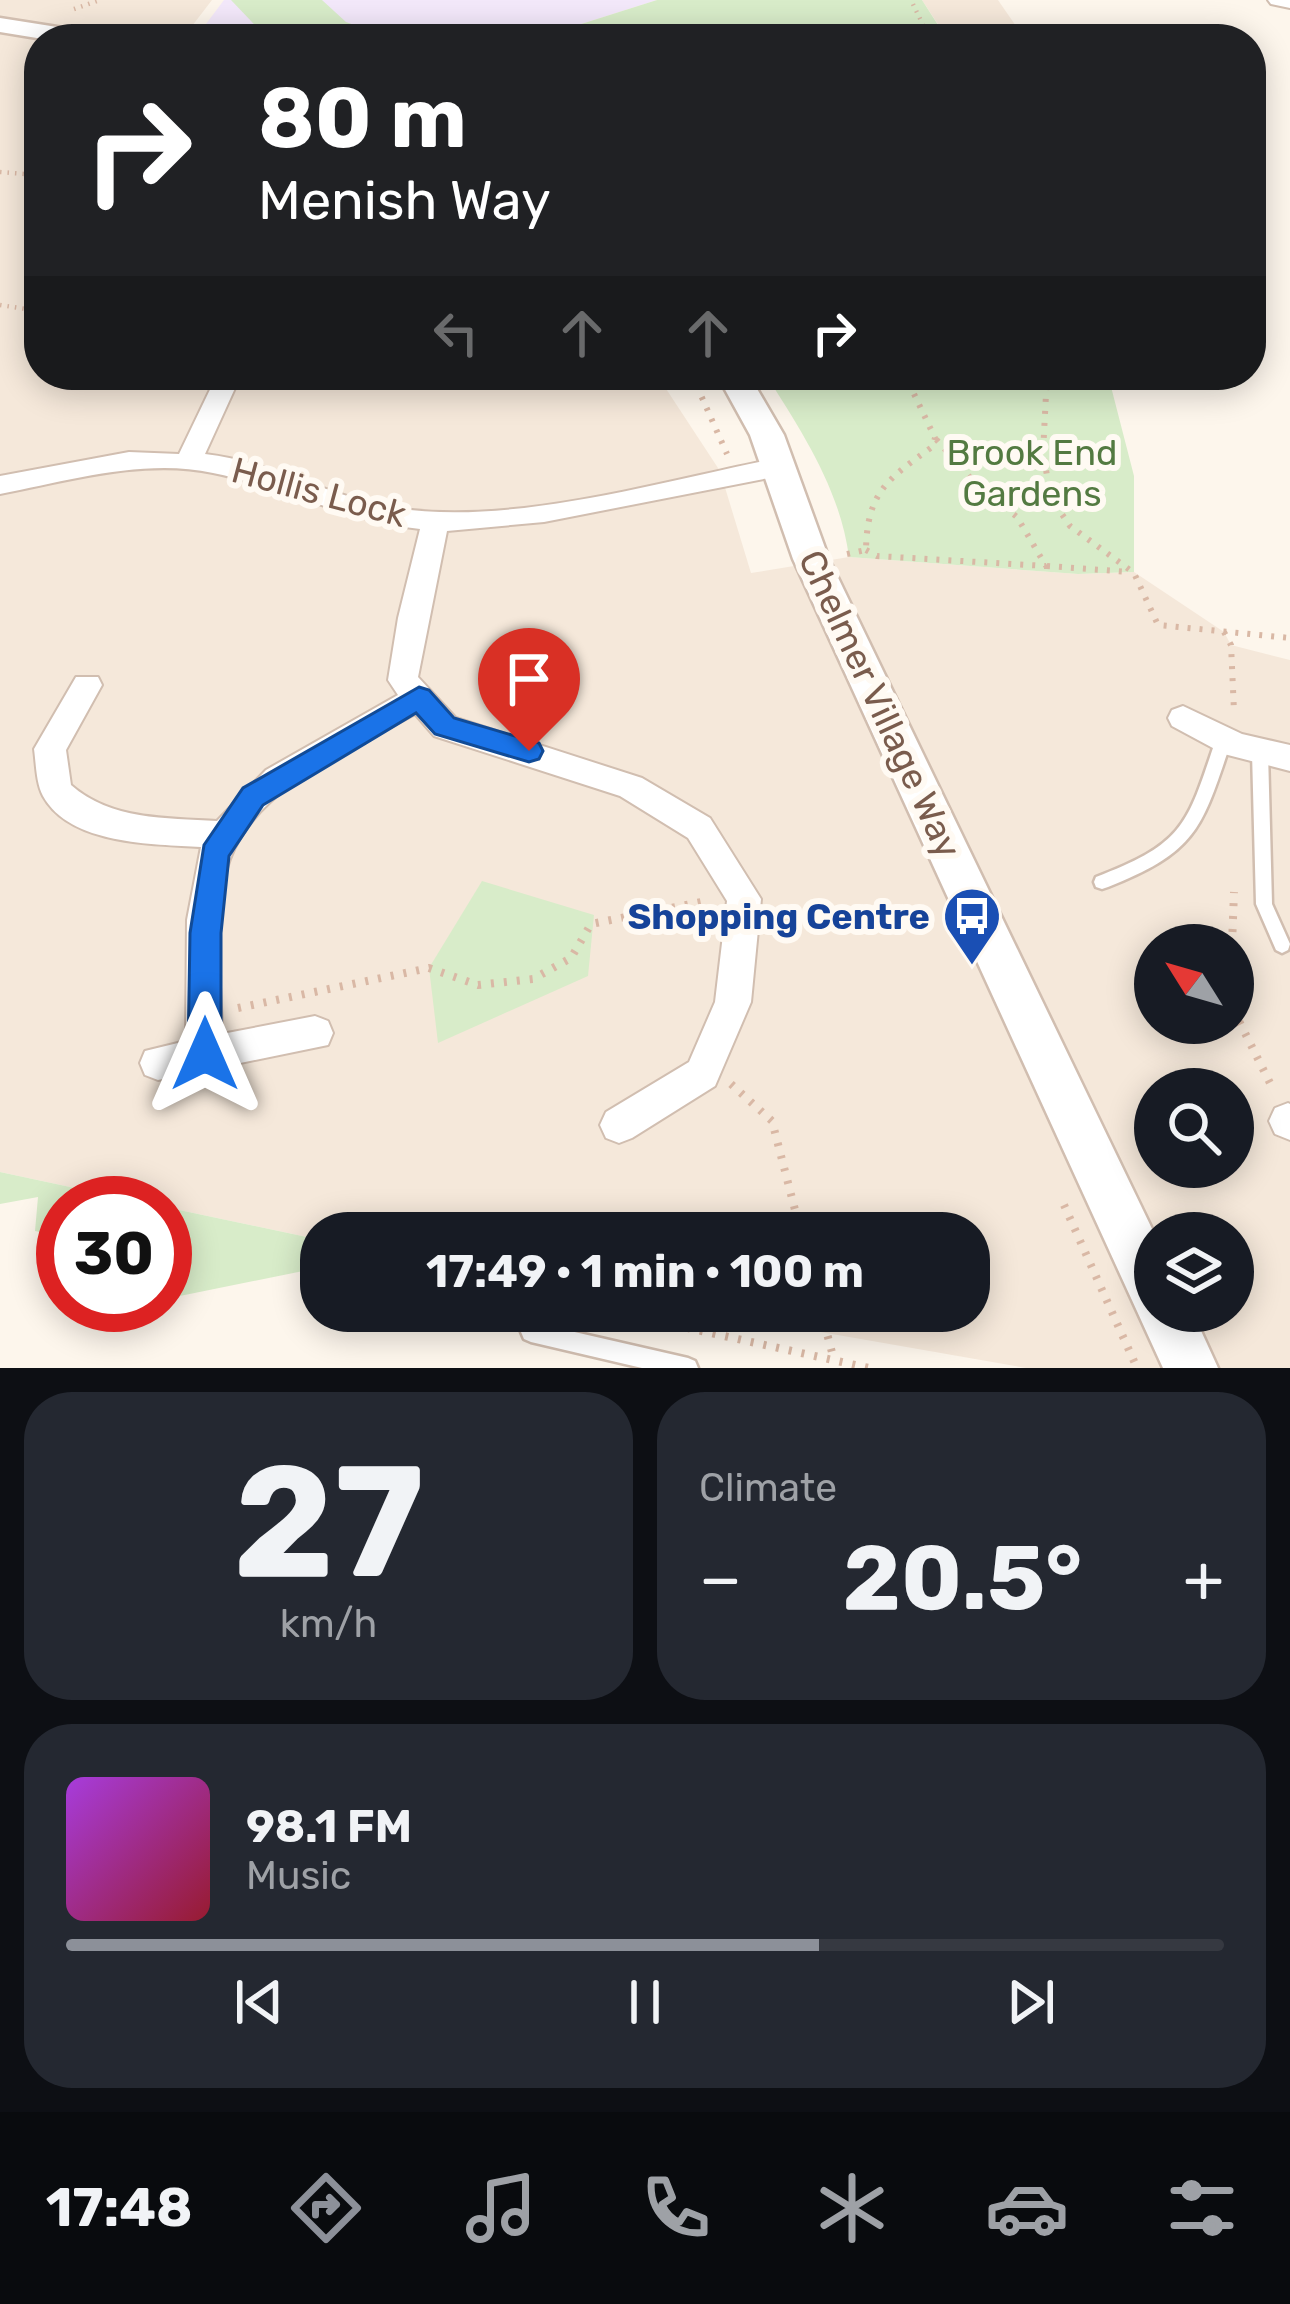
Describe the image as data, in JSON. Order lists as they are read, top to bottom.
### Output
{
  "streets": {
    "street": ["Hollis Lock", "Chelmer Village Way"]
  },
  "crossings": [
    ["Hollis Lock", "Chelmer Village Way"]
  ],
  "parks": ["Brook End Gardens"],
  "places": {
    "bus stop": ["Shopping Centre"]
  },
  "north": "top left",
  "page": {
    "turn": ["80 m", "Menish Way"],
    "limit": "30",
    "trip": "17:49 · 1 min · 100 m",
    "tile": [
      ["27", "km/h"],
      "Climate"
    ],
    "heat": ["−", "20.5°", "+"],
    "song": ["98.1 FM", "Music"],
    "tabs": "17:48"
  }
}
